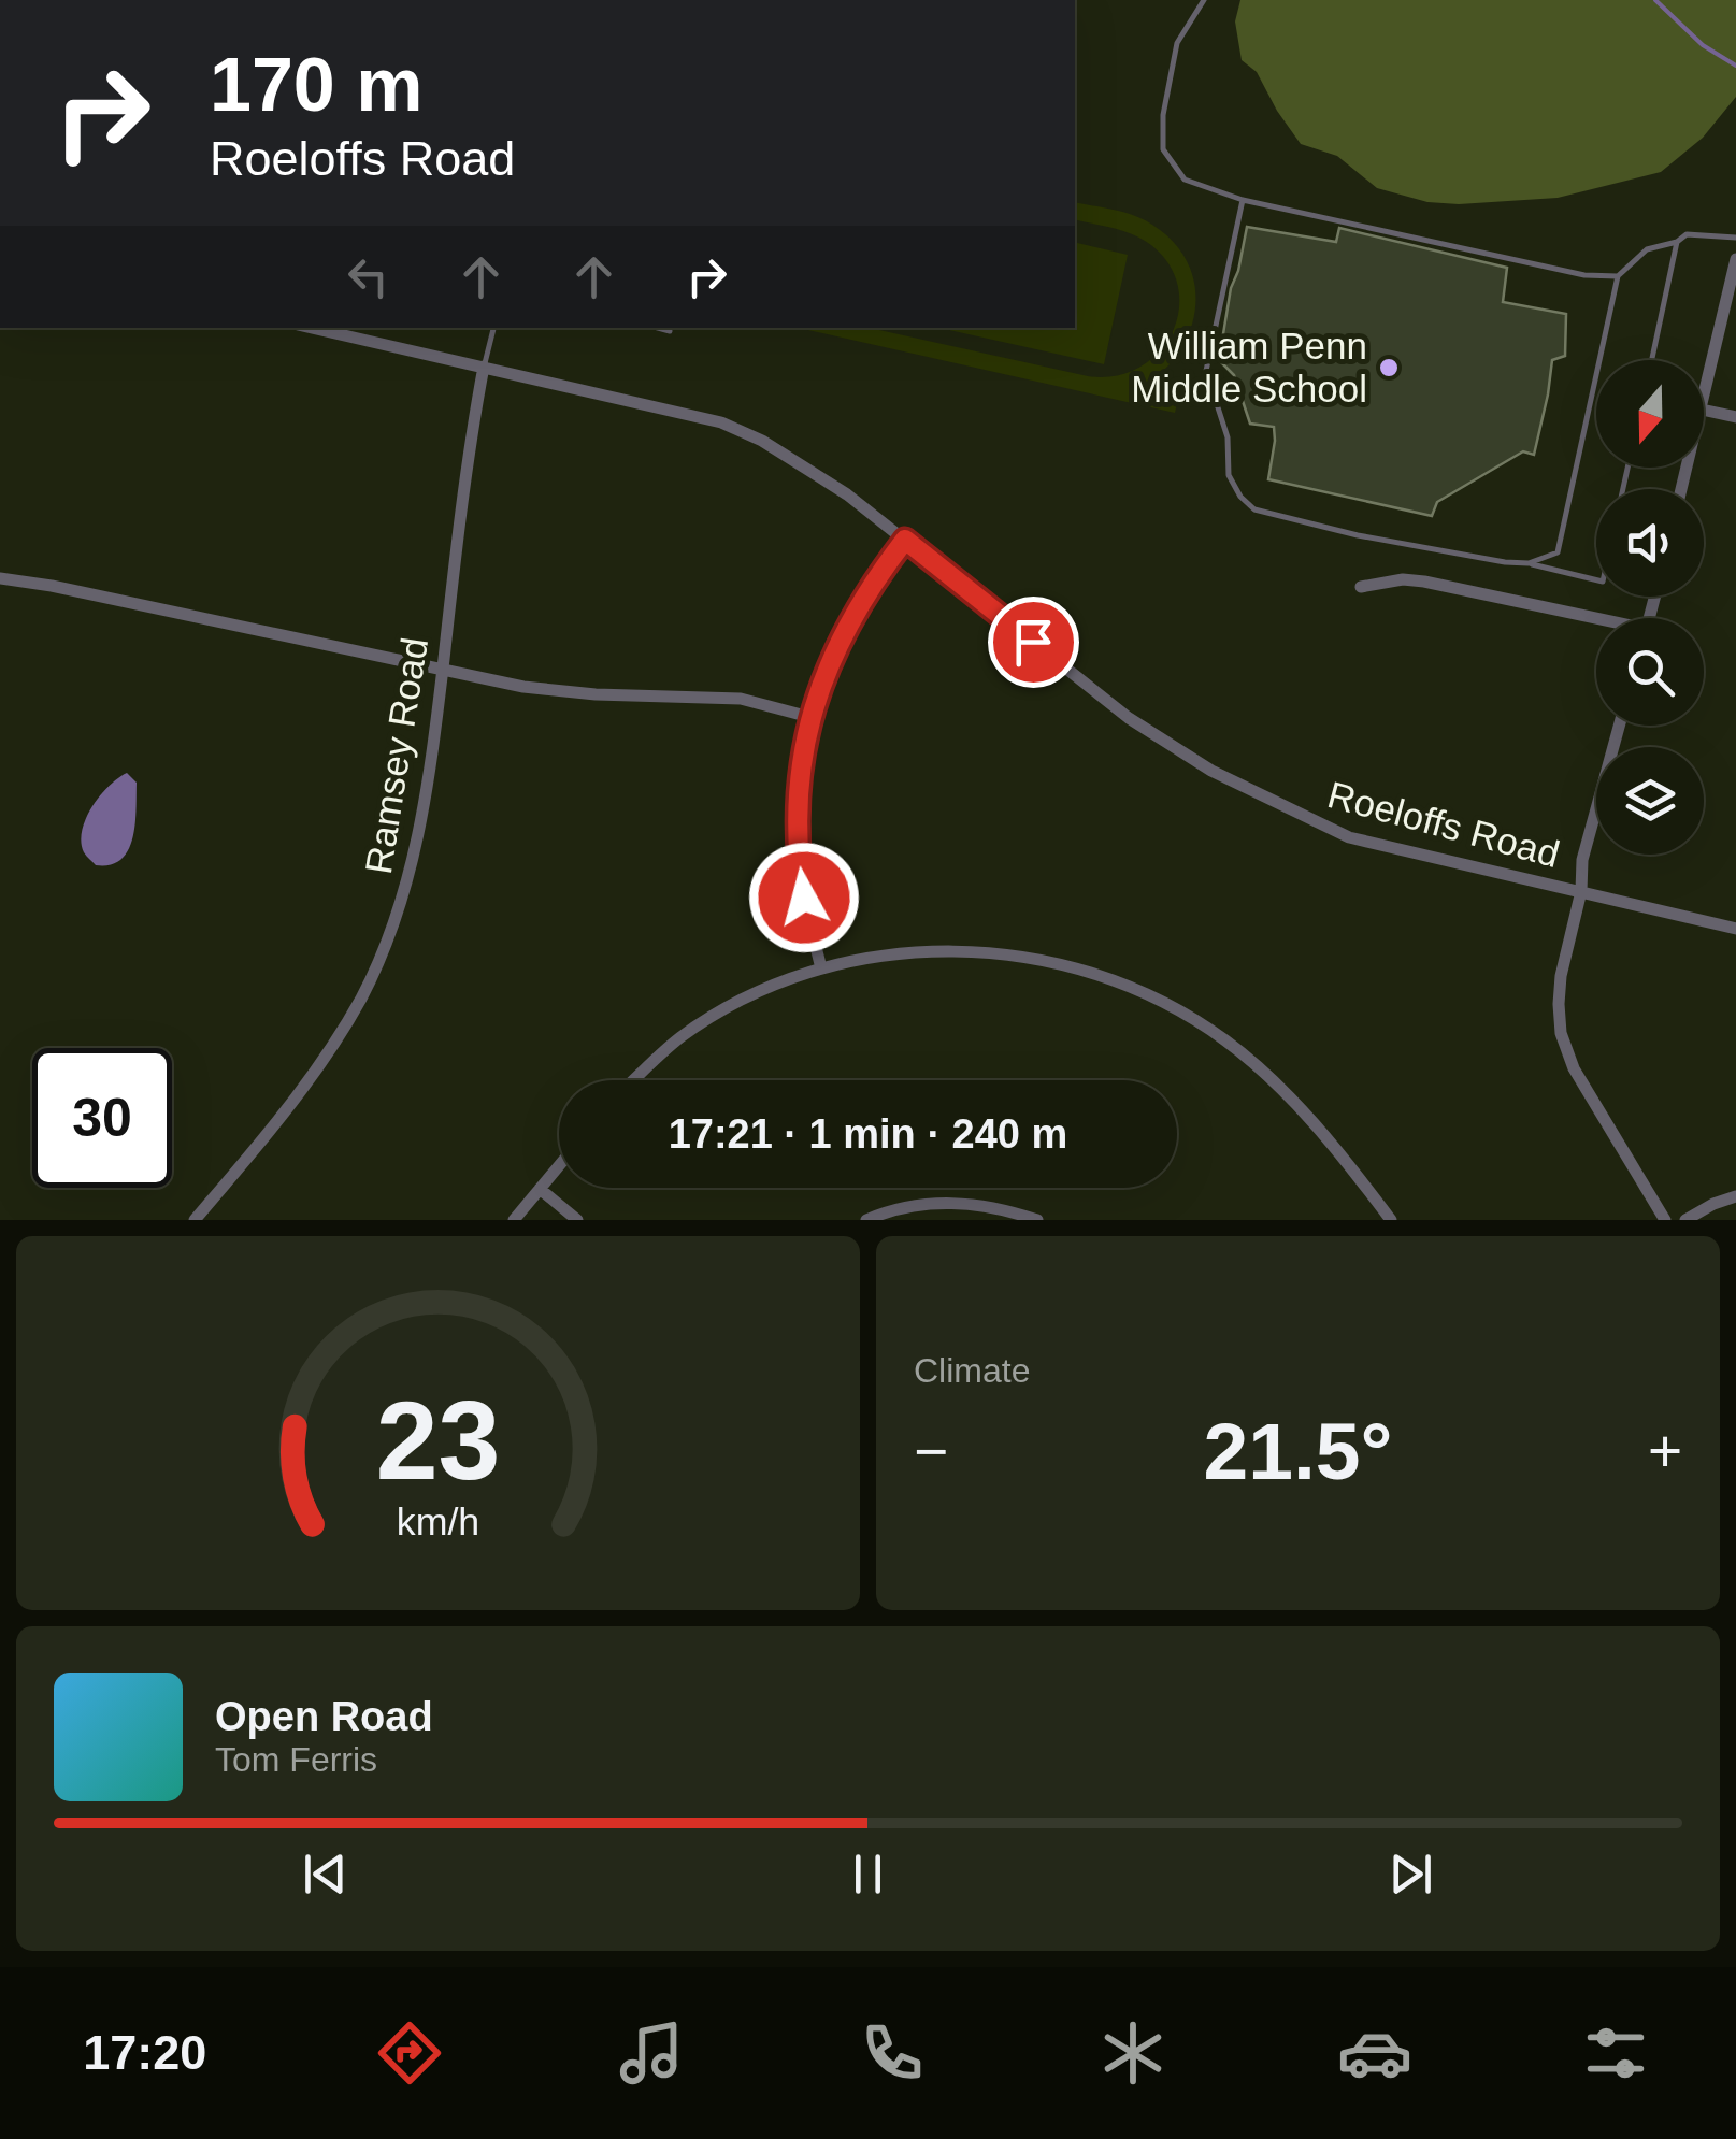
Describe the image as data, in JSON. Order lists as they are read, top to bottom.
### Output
{
  "streets": {
    "street": ["Ramsey Road", "Roeloffs Road"]
  },
  "crossings": [
    ["Ramsey Road", "Roeloffs Road"]
  ],
  "places": ["William Penn Middle School"],
  "north": "bottom",
  "page": {
    "turn": ["170 m", "Roeloffs Road"],
    "limit": "30",
    "trip": "17:21 · 1 min · 240 m",
    "tile": "Climate",
    "heat": ["−", "21.5°", "+"],
    "song": ["Open Road", "Tom Ferris"],
    "tabs": "17:20",
    "gauge": ["23", "km/h"]
  }
}
